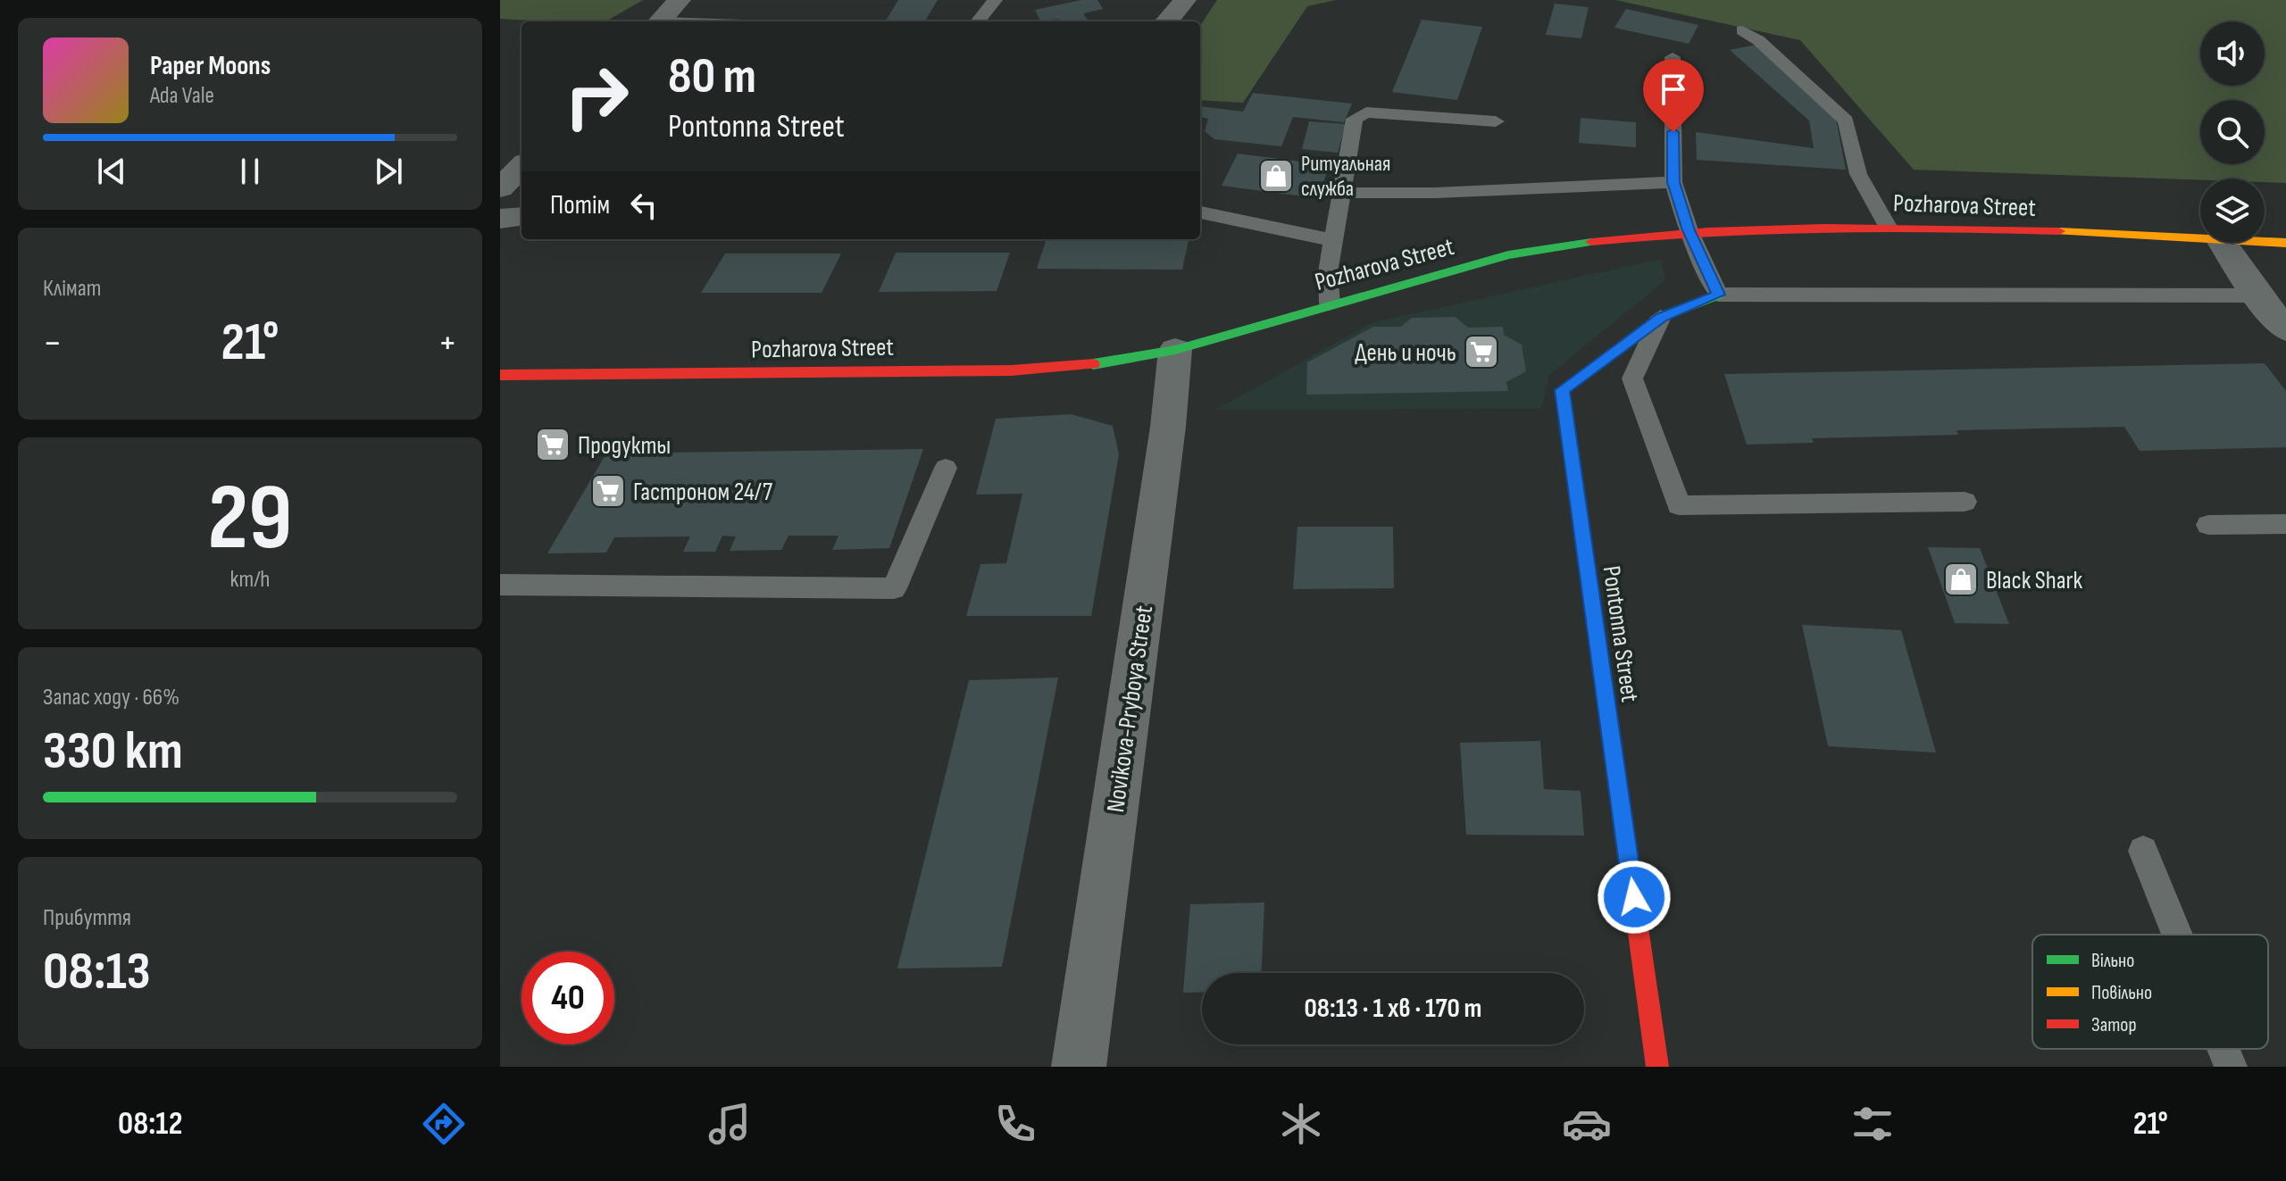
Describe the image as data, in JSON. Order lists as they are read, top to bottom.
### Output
{
  "streets": {
    "main road": ["Pozharova Street", "Pontonna Street"],
    "street": ["Novikova-Pryboya Street"]
  },
  "crossings": [
    ["Pozharova Street", "Novikova-Pryboya Street"]
  ],
  "places": {
    "shop": ["Ритуальная служба", "Black Shark"],
    "supermarket": ["День и ночь", "Продукты", "Гастроном 24/7"]
  },
  "legend": ["Вільно", "Повільно", "Затор"],
  "page": {
    "turn": ["80 m", "Pontonna Street"],
    "song": ["Paper Moons", "Ada Vale"],
    "then": "Потім",
    "tile": [
      "Клімат",
      ["29", "km/h"],
      ["Запас ходу · 66%", "330 km"],
      ["Прибуття", "08:13"]
    ],
    "heat": ["−", "21°", "+"],
    "limit": "40",
    "trip": "08:13 · 1 хв · 170 m",
    "tabs": ["08:12", "21°"]
  }
}
